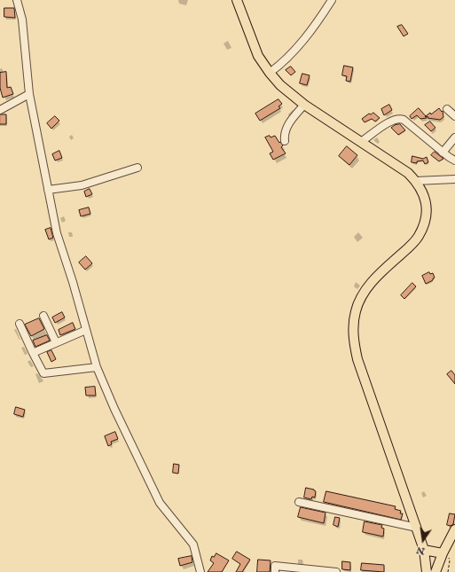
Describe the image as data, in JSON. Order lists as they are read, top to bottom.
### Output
{
  "north": "bottom"
}
